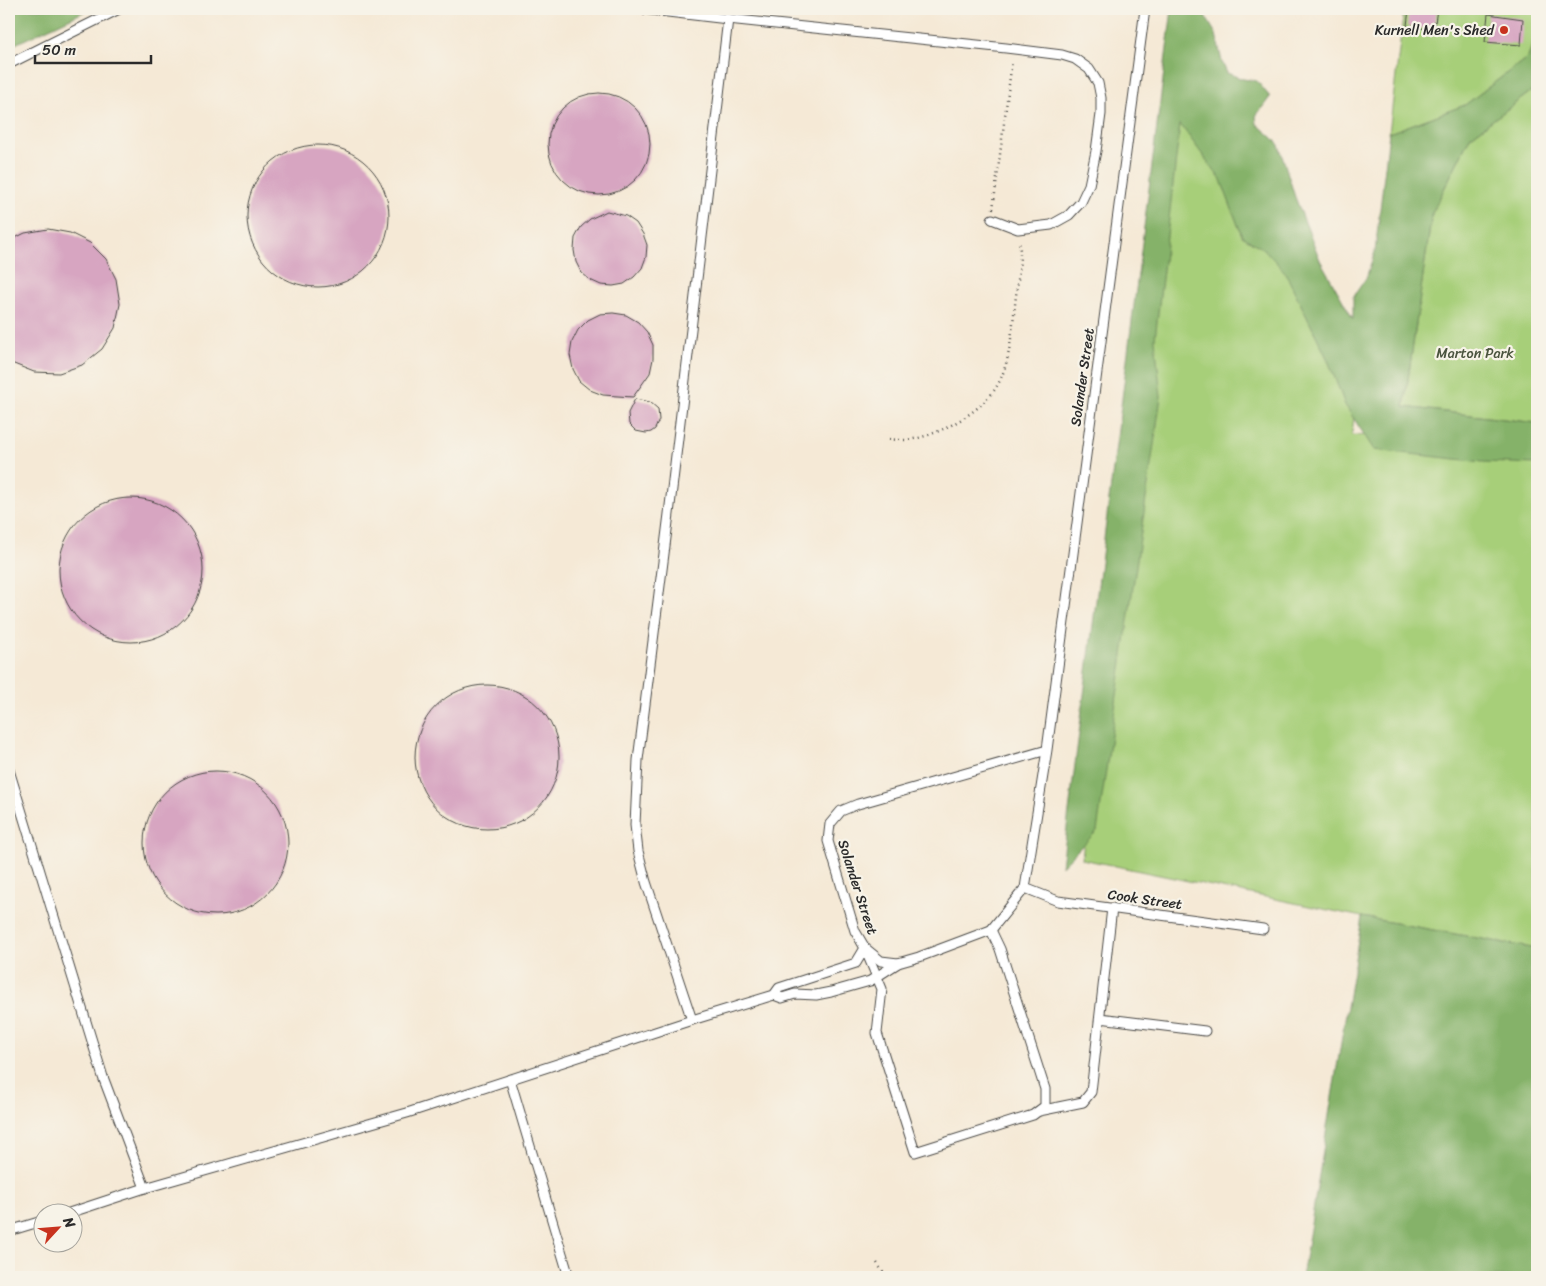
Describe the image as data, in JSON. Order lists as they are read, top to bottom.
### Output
{
  "streets": {
    "lane": ["Solander Street", "Cook Street"]
  },
  "crossings": [
    ["Solander Street", "Cook Street"]
  ],
  "parks": ["Marton Park"],
  "places": ["Kurnell Men's Shed"],
  "scale_bar": "50 m",
  "north": "top right"
}
